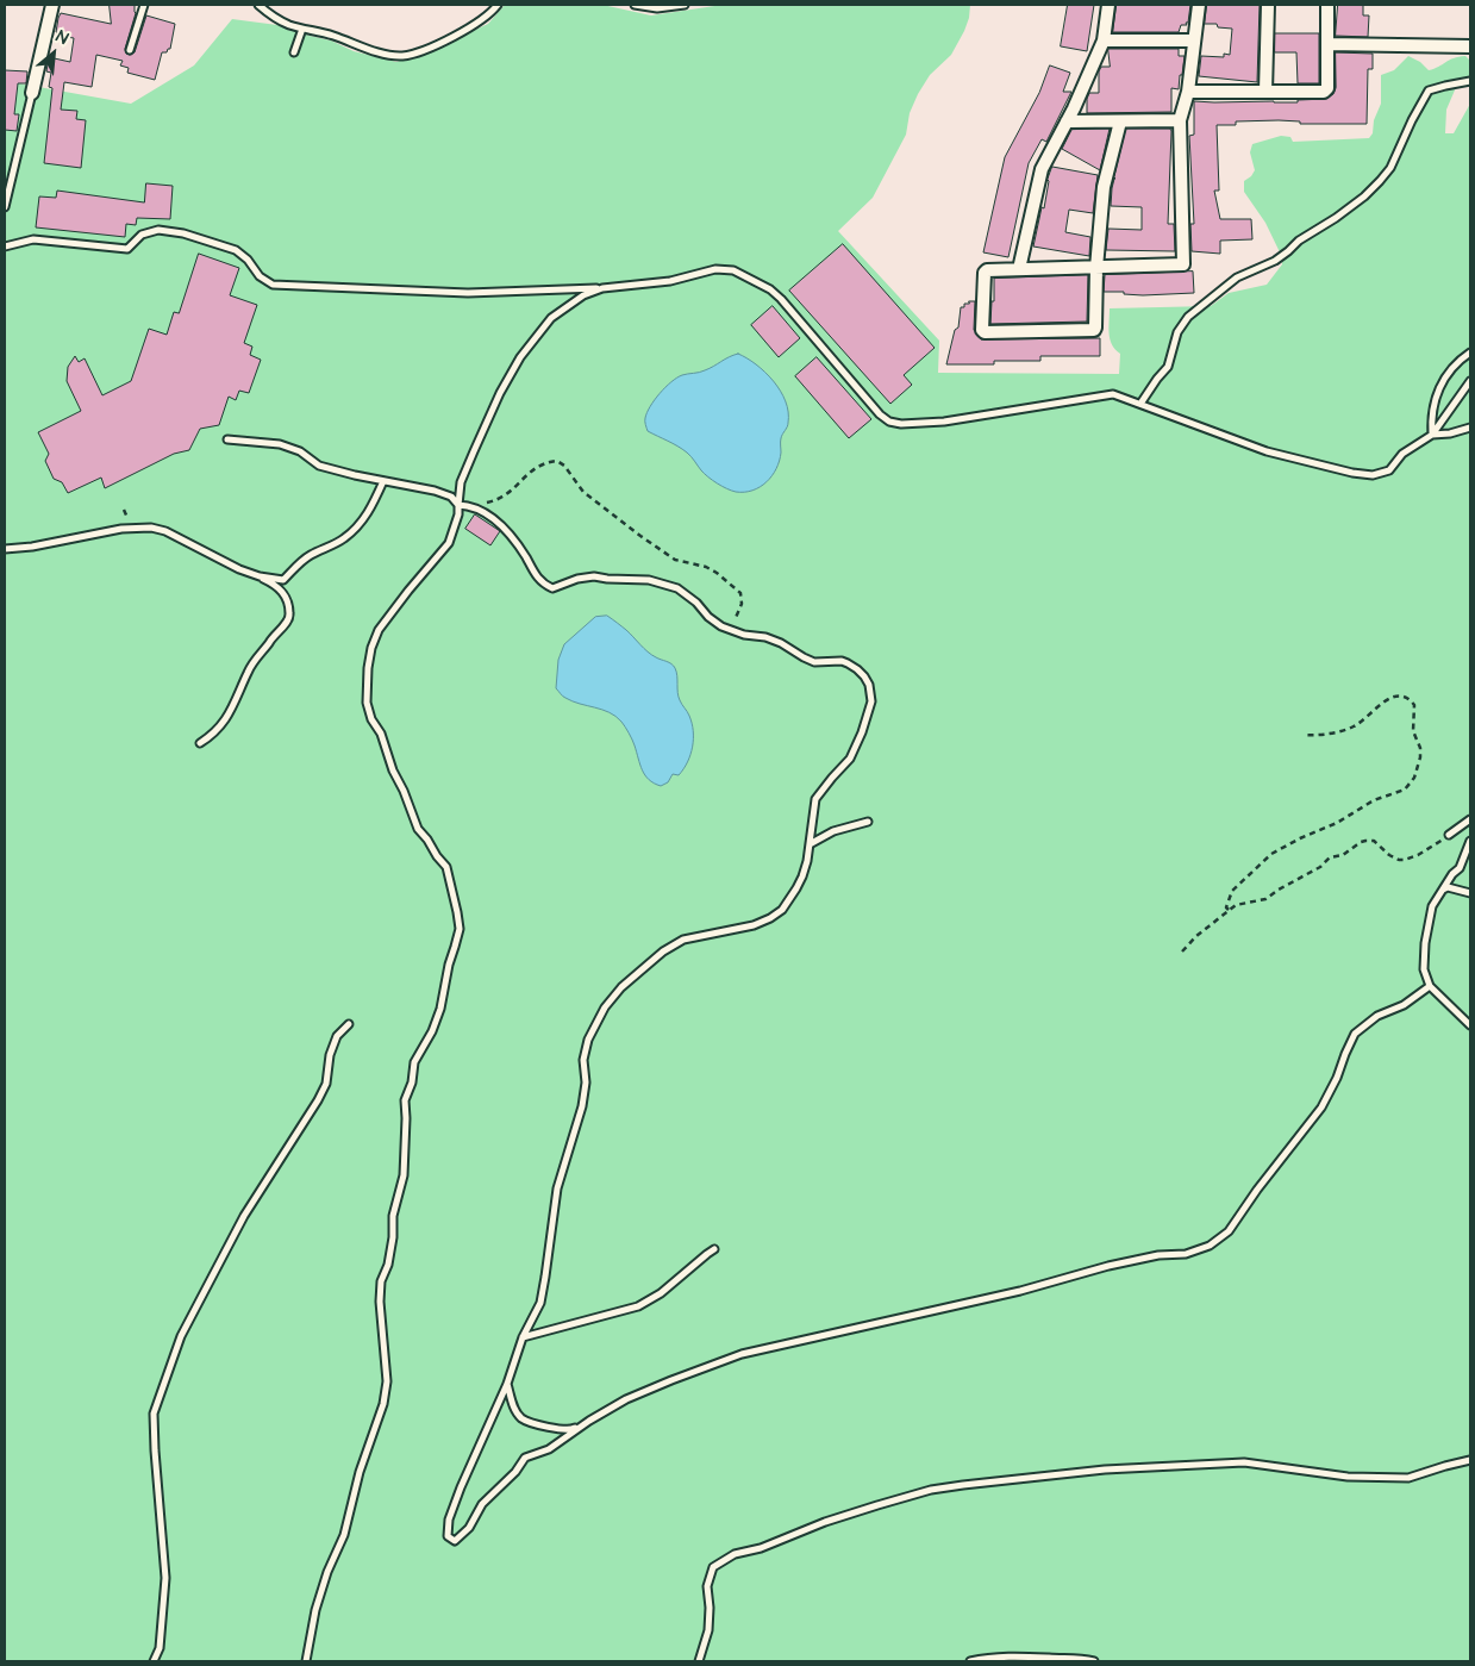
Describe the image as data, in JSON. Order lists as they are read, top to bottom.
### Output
{
  "north": "top right"
}
